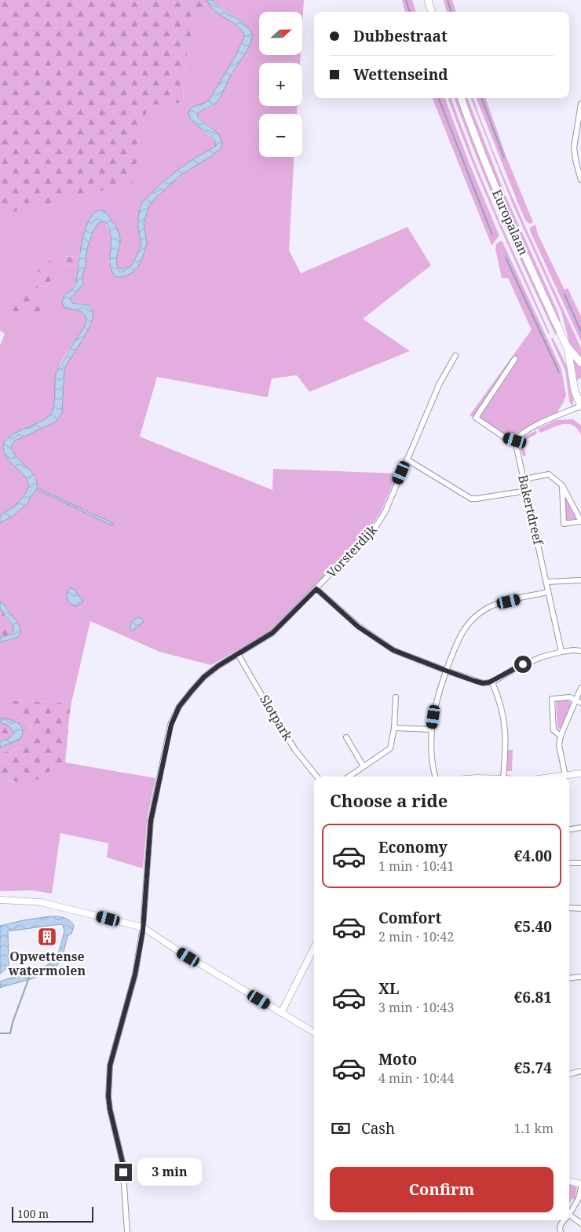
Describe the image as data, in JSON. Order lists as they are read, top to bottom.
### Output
{
  "streets": {
    "main road": ["Europalaan"],
    "street": ["Bakertdreef", "Vorsterdijk", "Slotpark"]
  },
  "crossings": [
    ["Vorsterdijk", "Slotpark"]
  ],
  "places": {
    "building": ["Opwettense watermolen"]
  },
  "scale_bar": "100 m",
  "north": "right",
  "page": {
    "map_buttons": ["+", "−"],
    "banner": ["Dubbestraat", "Wettenseind"],
    "heading": "Choose a ride",
    "list": [
      {
        "name": "Economy",
        "note": "1 min · 10:41",
        "value": "€4.00"
      },
      {
        "name": "Comfort",
        "note": "2 min · 10:42",
        "value": "€5.40"
      },
      {
        "name": "XL",
        "note": "3 min · 10:43",
        "value": "€6.81"
      },
      {
        "name": "Moto",
        "note": "4 min · 10:44",
        "value": "€5.74"
      }
    ],
    "pay": ["Cash", "1.1 km"],
    "bubble": "3 min",
    "buttons": "Confirm",
    "scale": "100 m"
  }
}
